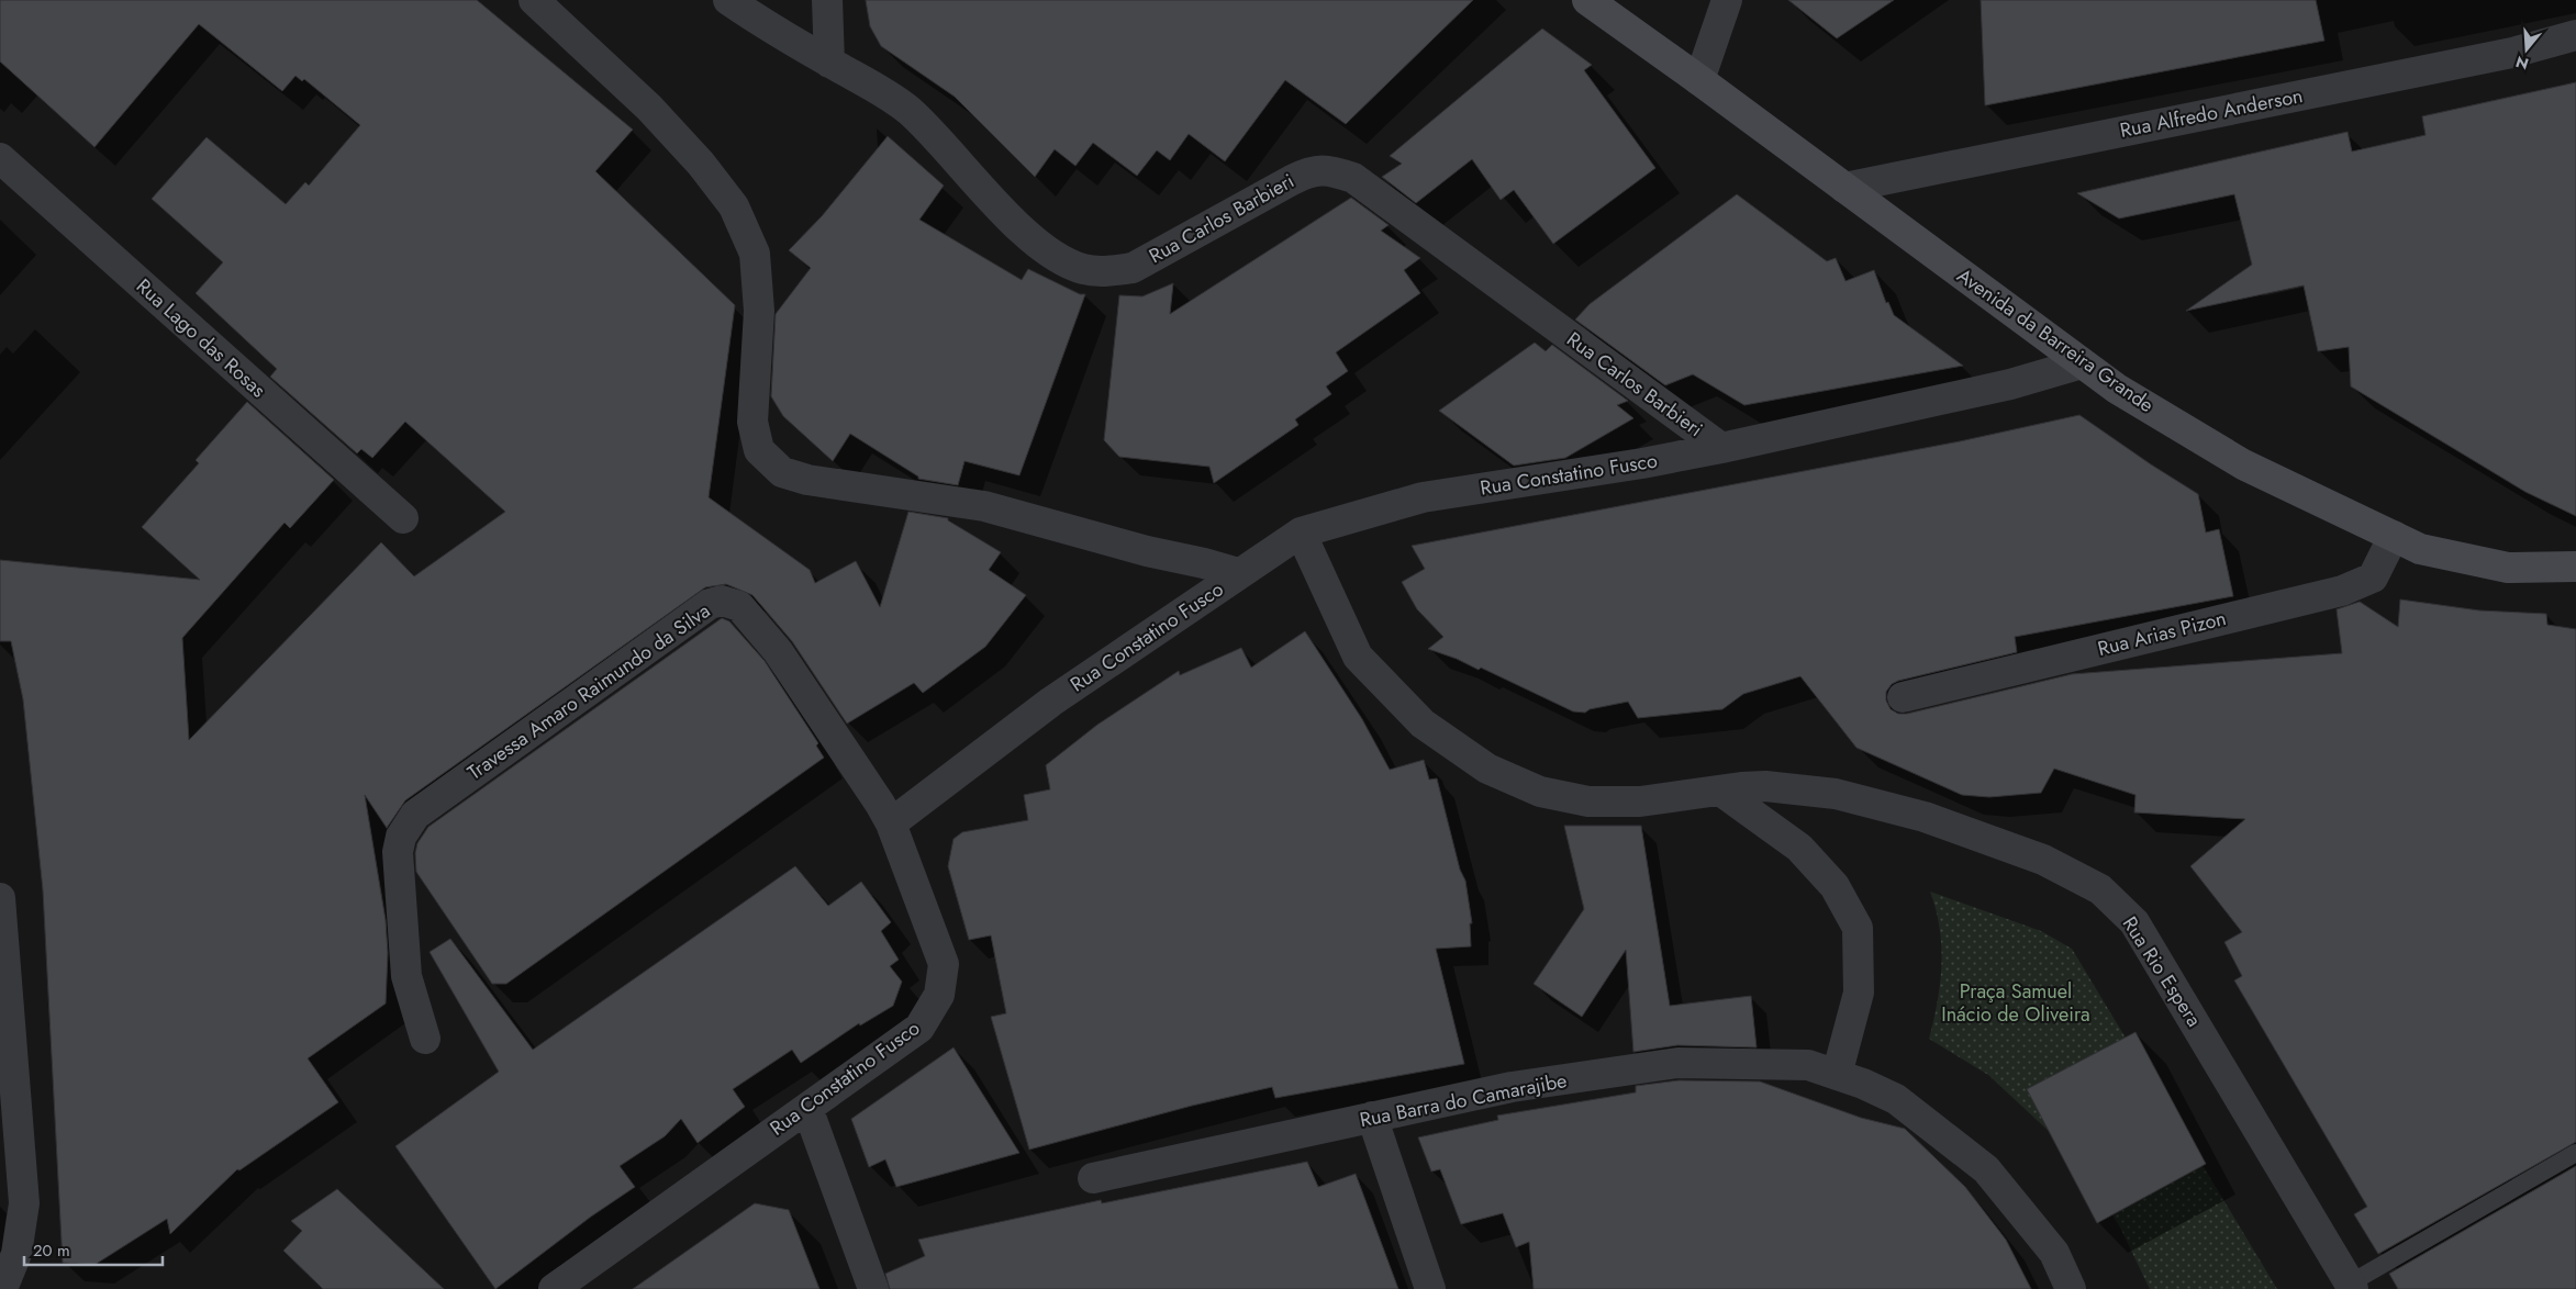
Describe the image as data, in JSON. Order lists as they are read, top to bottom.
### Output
{
  "streets": {
    "main road": ["Avenida da Barreira Grande"],
    "street": [
      "Rua Alfredo Anderson",
      "Rua Carlos Barbieri",
      "Rua Lago das Rosas",
      "Rua Constatino Fusco",
      "Rua Arias Pizon",
      "Travessa Amaro Raimundo da Silva",
      "Rua Rio Espera",
      "Rua Barra do Camarajibe"
    ]
  },
  "crossings": [
    ["Rua Alfredo Anderson", "Avenida da Barreira Grande"],
    ["Rua Carlos Barbieri", "Rua Constatino Fusco"],
    ["Avenida da Barreira Grande", "Rua Constatino Fusco"],
    ["Avenida da Barreira Grande", "Rua Arias Pizon"],
    ["Rua Constatino Fusco", "Travessa Amaro Raimundo da Silva"]
  ],
  "parks": ["Praça Samuel Inácio de Oliveira"],
  "scale_bar": "20 m",
  "north": "bottom"
}
